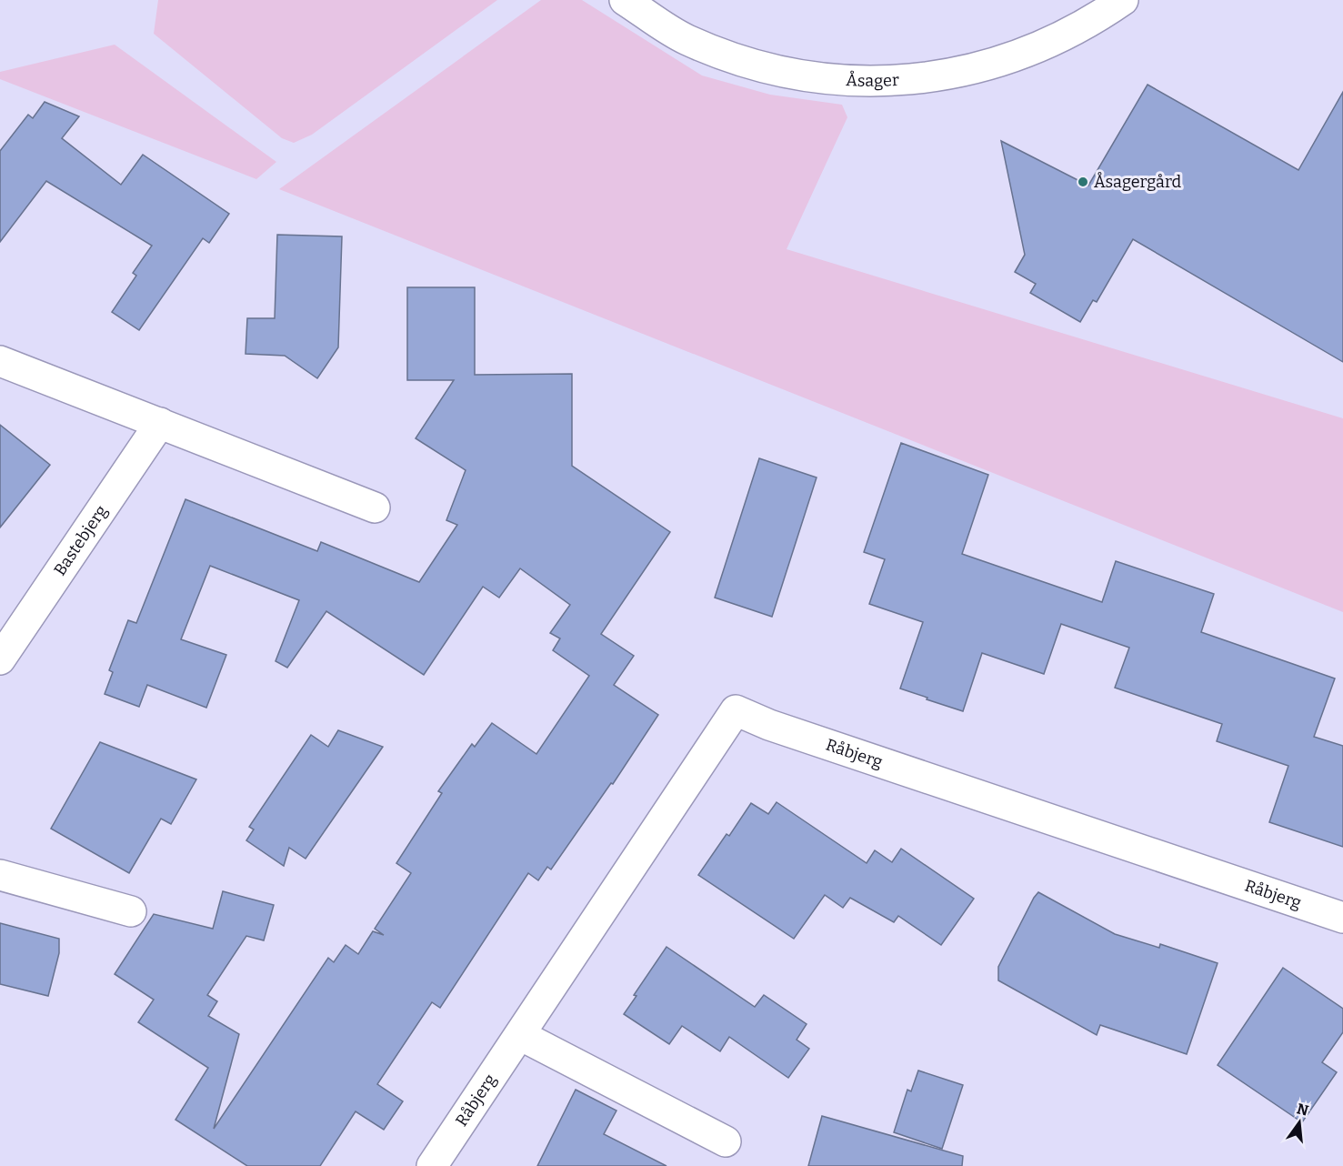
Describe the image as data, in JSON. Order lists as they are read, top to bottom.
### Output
{
  "streets": {
    "street": ["Åsager", "Bastebjerg", "Råbjerg"]
  },
  "places": ["Åsagergård"],
  "north": "top"
}
